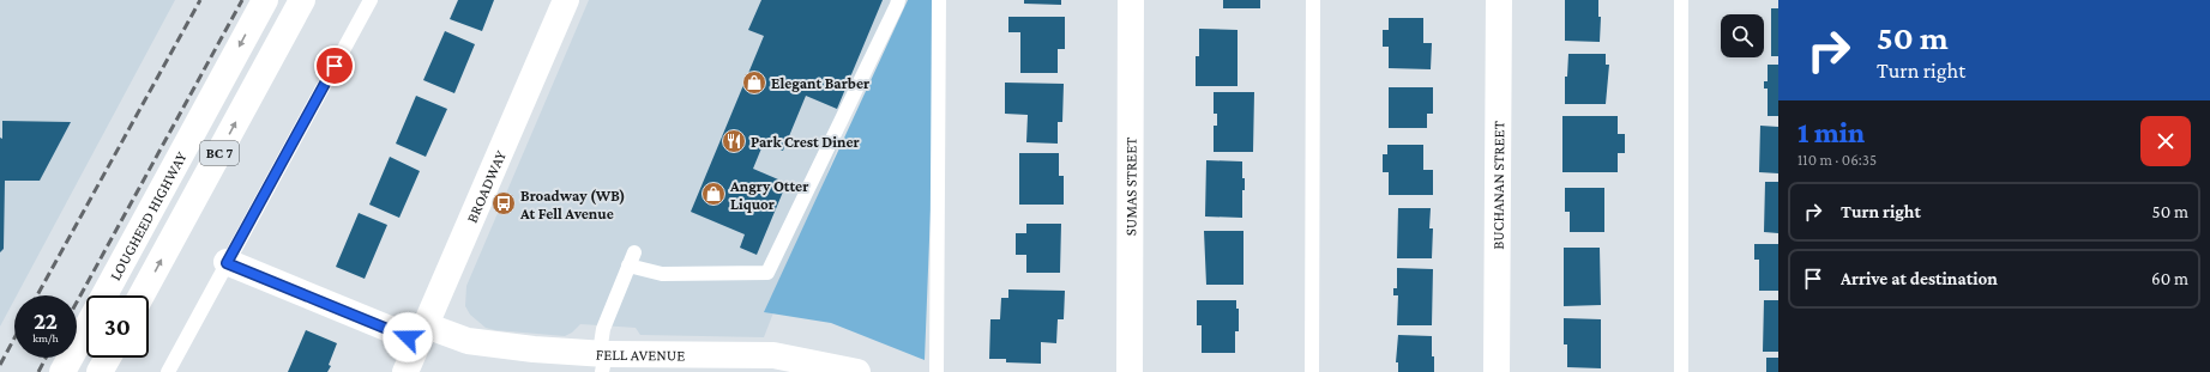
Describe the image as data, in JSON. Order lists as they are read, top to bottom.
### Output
{
  "streets": {
    "street": [
      "BC 7",
      "BROADWAY",
      "SUMAS STREET",
      "BUCHANAN STREET",
      "LOUGHEED HIGHWAY",
      "FELL AVENUE"
    ]
  },
  "crossings": [
    ["BROADWAY", "FELL AVENUE"]
  ],
  "places": {
    "shop": ["Elegant Barber", "Angry Otter Liquor"],
    "restaurant": ["Park Crest Diner"],
    "bus stop": ["Broadway (WB) At Fell Avenue"]
  },
  "page": {
    "turn": ["50 m", "Turn right"],
    "heading": ["1 min", "110 m · 06:35"],
    "list": [
      {
        "name": "Turn right",
        "value": "50 m"
      },
      {
        "name": "Arrive at destination",
        "value": "60 m"
      }
    ],
    "speed": "22 km/h",
    "limit": "30"
  }
}
